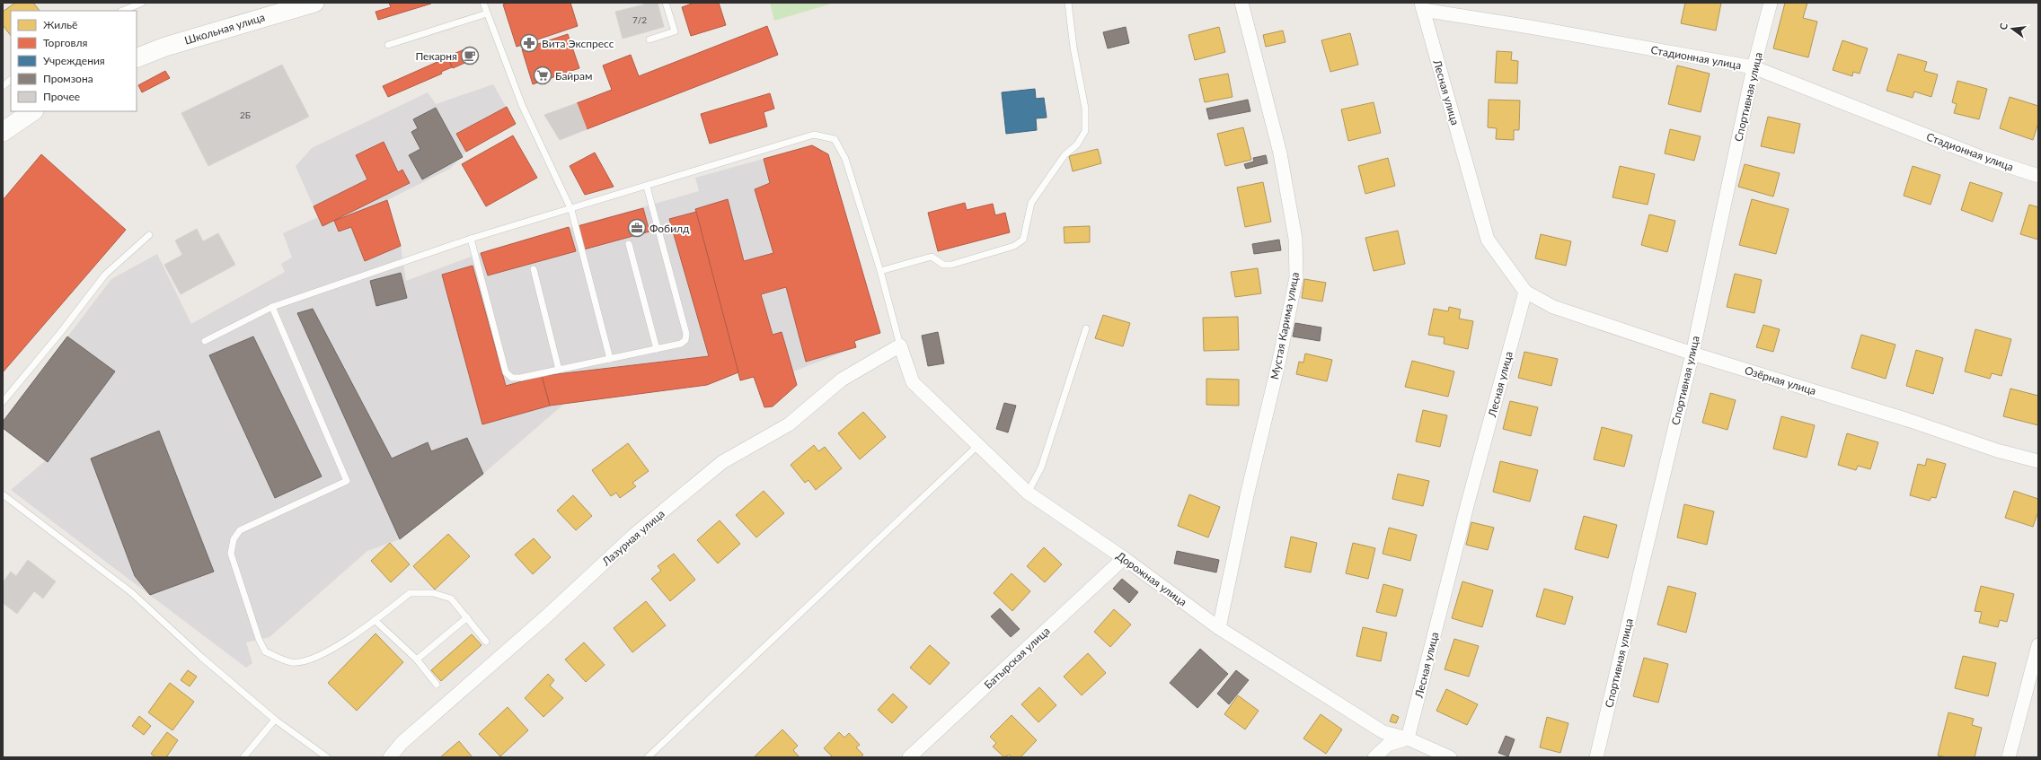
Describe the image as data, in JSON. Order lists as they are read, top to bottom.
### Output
{
  "streets": {
    "street": [
      "Школьная улица",
      "Стадионная улица",
      "Лесная улица",
      "Спортивная улица",
      "Мустая Карима улица",
      "Озёрная улица",
      "Лазурная улица",
      "Дорожная улица",
      "Батырская улица"
    ]
  },
  "crossings": [
    ["Стадионная улица", "Лесная улица"],
    ["Стадионная улица", "Спортивная улица"],
    ["Лесная улица", "Озёрная улица"],
    ["Лесная улица", "Дорожная улица"],
    ["Спортивная улица", "Озёрная улица"],
    ["Мустая Карима улица", "Дорожная улица"],
    ["Лазурная улица", "Дорожная улица"],
    ["Дорожная улица", "Батырская улица"]
  ],
  "places": {
    "pharmacy": ["Вита Экспресс"],
    "cafe": ["Пекарня"],
    "supermarket": ["Байрам"],
    "office": ["Фобилд"]
  },
  "house_numbers": ["7/2", "2Б"],
  "legend": [
    "Жильё",
    "Торговля",
    "Учреждения",
    "Промзона",
    "Прочее"
  ],
  "north": "left"
}
